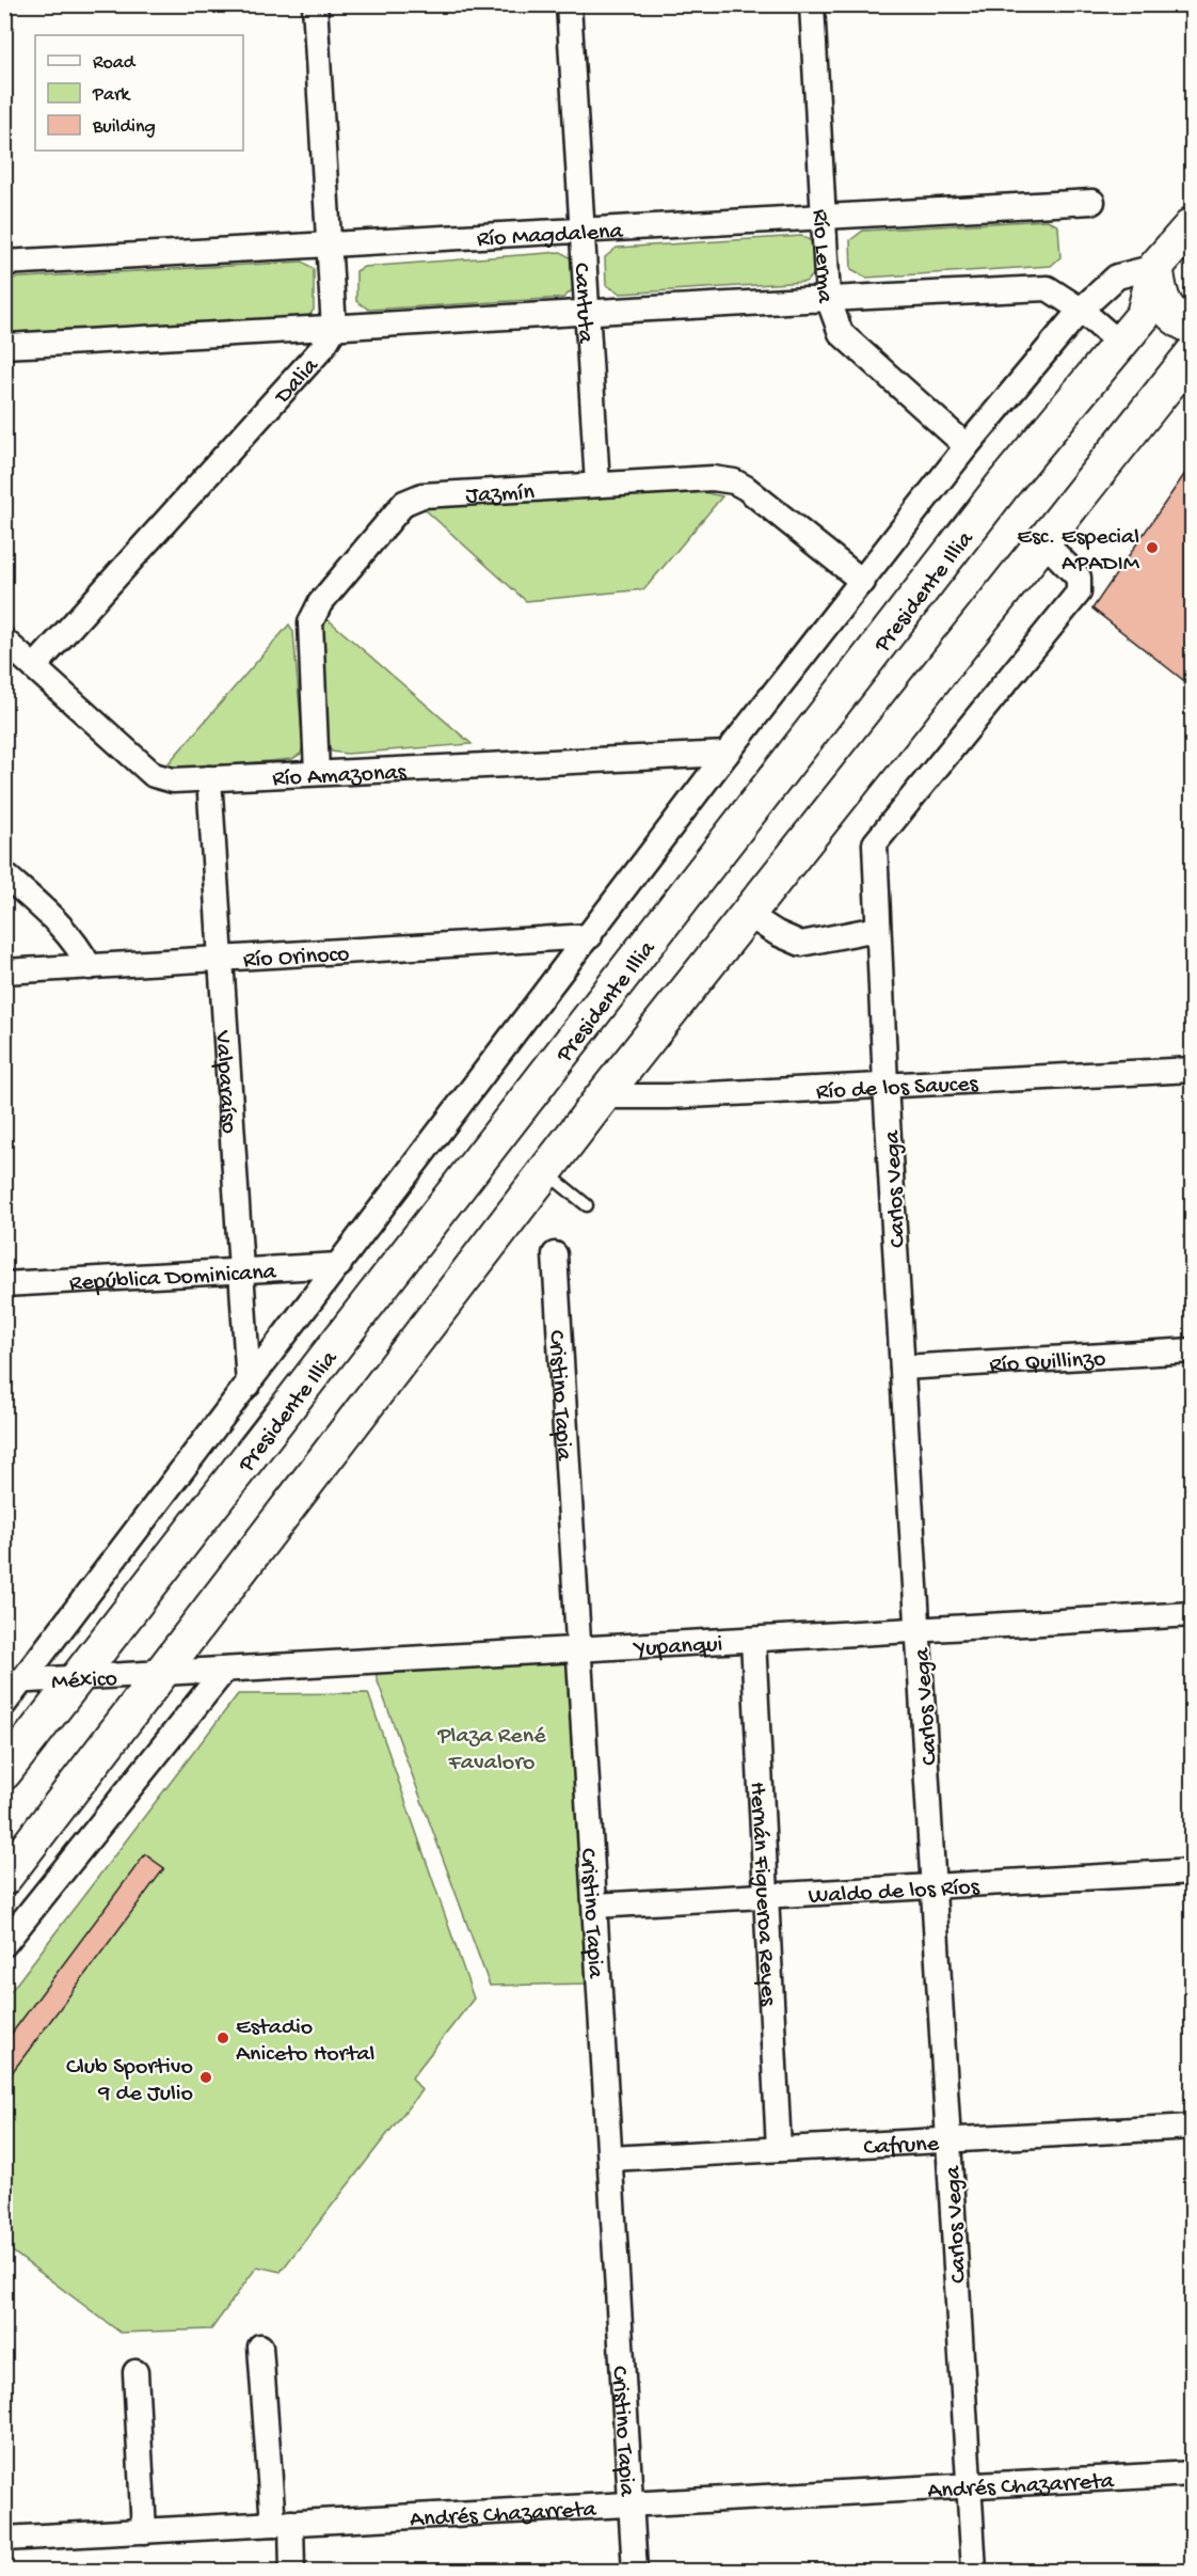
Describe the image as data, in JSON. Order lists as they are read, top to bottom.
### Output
{
  "streets": {
    "main road": ["Presidente Illia"],
    "street": [
      "Río Magdalena",
      "Río Lerma",
      "Cantuta",
      "Dalia",
      "Jazmín",
      "Río Amazonas",
      "Río Orinoco",
      "Valparaíso",
      "Río de los Sauces",
      "Carlos Vega",
      "República Dominicana",
      "Río Quillinzo",
      "Cristino Tapia",
      "Yupanqui",
      "México",
      "Waldo de los Ríos",
      "Hernán Figueroa Reyes",
      "Cafrune",
      "Andrés Chazarreta"
    ]
  },
  "crossings": [
    ["Río Magdalena", "Río Lerma"],
    ["Río Magdalena", "Cantuta"],
    ["Cantuta", "Jazmín"],
    ["Dalia", "Río Amazonas"],
    ["Jazmín", "Río Amazonas"],
    ["Presidente Illia", "México"],
    ["Río Amazonas", "Valparaíso"],
    ["Río Orinoco", "Valparaíso"],
    ["Valparaíso", "República Dominicana"],
    ["Río de los Sauces", "Carlos Vega"],
    ["Carlos Vega", "Río Quillinzo"],
    ["Carlos Vega", "Yupanqui"],
    ["Carlos Vega", "Waldo de los Ríos"],
    ["Carlos Vega", "Cafrune"],
    ["Carlos Vega", "Andrés Chazarreta"],
    ["Cristino Tapia", "Yupanqui"],
    ["Cristino Tapia", "Waldo de los Ríos"],
    ["Cristino Tapia", "Cafrune"],
    ["Cristino Tapia", "Andrés Chazarreta"],
    ["Yupanqui", "México"],
    ["Yupanqui", "Hernán Figueroa Reyes"],
    ["Waldo de los Ríos", "Hernán Figueroa Reyes"],
    ["Hernán Figueroa Reyes", "Cafrune"]
  ],
  "parks": ["Plaza René Favaloro"],
  "places": ["Esc. Especial APADIM", "Estadio Aniceto Hortal", "Club Sportivo 9 de Julio"],
  "legend": ["Road", "Park", "Building"]
}
